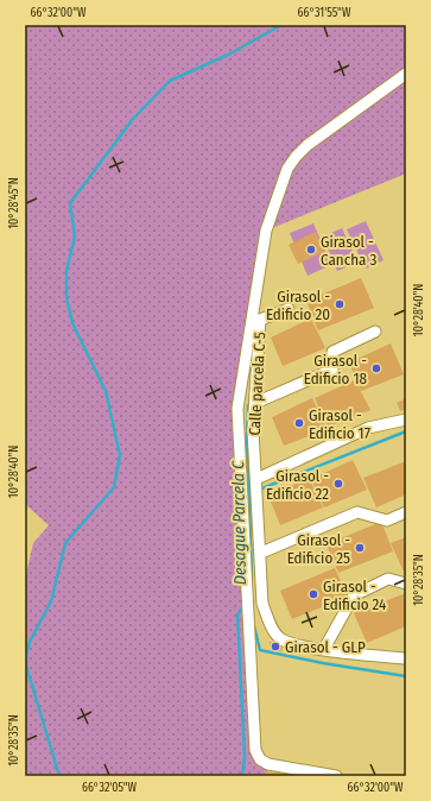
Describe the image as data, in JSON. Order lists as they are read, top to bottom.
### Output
{
  "streets": {
    "street": ["Calle parcela C-5"]
  },
  "water": ["Desague Parcela C"],
  "places": [
    "Girasol - Cancha 3",
    "Girasol - Edificio 20",
    "Girasol - Edificio 18",
    "Girasol - Edificio 17",
    "Girasol - Edificio 22",
    "Girasol - Edificio 25",
    "Girasol - Edificio 24",
    "Girasol - GLP"
  ],
  "coordinates": [
    "66°32'00\"W",
    "66°31'55\"W",
    "10°28'45\"N",
    "10°28'40\"N",
    "10°28'35\"N",
    "66°32'05\"W"
  ]
}
